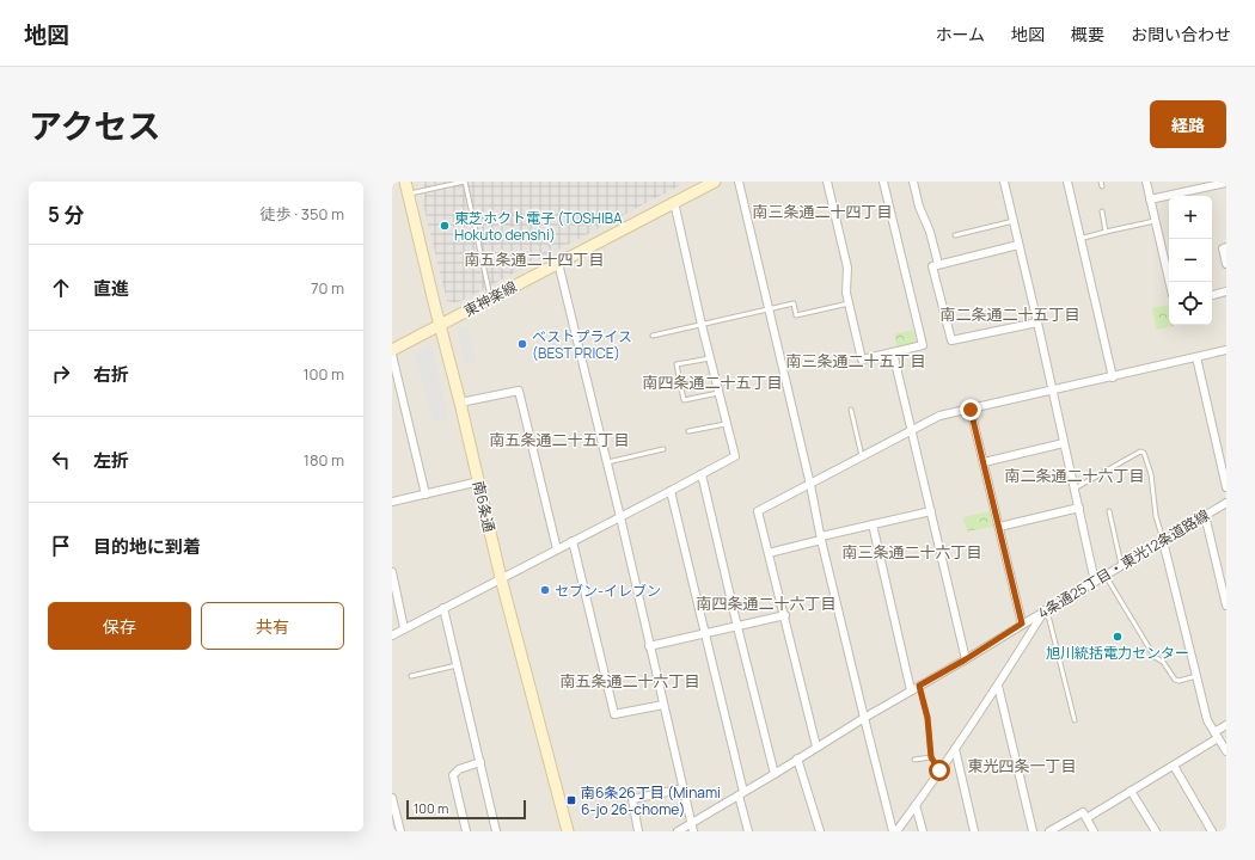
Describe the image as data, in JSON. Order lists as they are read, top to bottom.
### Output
{
  "streets": {
    "street": ["東神楽線", "南6条通", "4条通25丁目・東光12条道路線"]
  },
  "crossings": [
    ["東神楽線", "南6条通"]
  ],
  "districts": [
    "南三条通二十四丁目",
    "南五条通二十四丁目",
    "南二条通二十五丁目",
    "南三条通二十五丁目",
    "南四条通二十五丁目",
    "南五条通二十五丁目",
    "南二条通二十六丁目",
    "南三条通二十六丁目",
    "南四条通二十六丁目",
    "南五条通二十六丁目",
    "東光四条一丁目"
  ],
  "places": {
    "other": [
      "東芝ホクト電子 (TOSHIBA Hokuto denshi)",
      "ベストプライス (BEST PRICE)",
      "セブン-イレブン",
      "旭川統括電力センター"
    ],
    "transit": ["南6条26丁目 (Minami 6-jo 26-chome)"]
  },
  "scale_bar": "100 m",
  "page": {
    "header": "地図",
    "nav": [
      "ホーム",
      "地図",
      "概要",
      "お問い合わせ"
    ],
    "title": "アクセス",
    "buttons": [
      "経路",
      ["保存", "共有"]
    ],
    "heading": ["5 分", "徒歩 · 350 m"],
    "map_buttons": ["+", "−"],
    "list": [
      ["直進", "70 m"],
      ["右折", "100 m"],
      ["左折", "180 m"],
      "目的地に到着"
    ],
    "scale": "100 m"
  }
}
